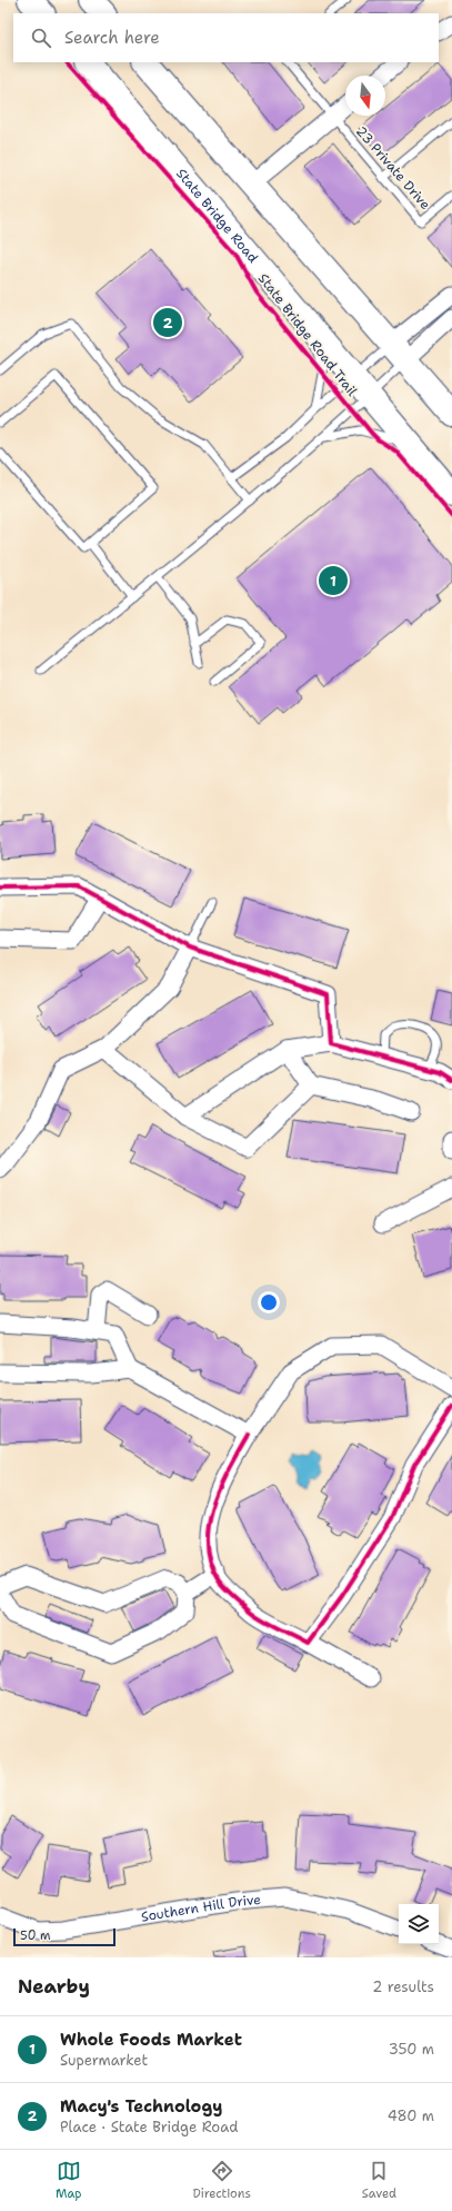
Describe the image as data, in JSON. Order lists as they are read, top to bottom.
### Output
{
  "streets": {
    "highway": ["State Bridge Road"],
    "street": ["Southern Hill Drive"],
    "lane": ["23 Private Drive"],
    "cycle path": ["State Bridge Road Trail"]
  },
  "scale_bar": "50 m",
  "north": "bottom",
  "page": {
    "search": "Search here",
    "pins": ["2", "1"],
    "scale": "50 m",
    "heading": ["Nearby", "2 results"],
    "list": [
      {
        "mark": "1",
        "name": "Whole Foods Market",
        "note": "Supermarket",
        "value": "350 m"
      },
      {
        "mark": "2",
        "name": "Macy's Technology",
        "note": "Place · State Bridge Road",
        "value": "480 m"
      }
    ],
    "nav": ["Map", "Directions", "Saved"]
  }
}
